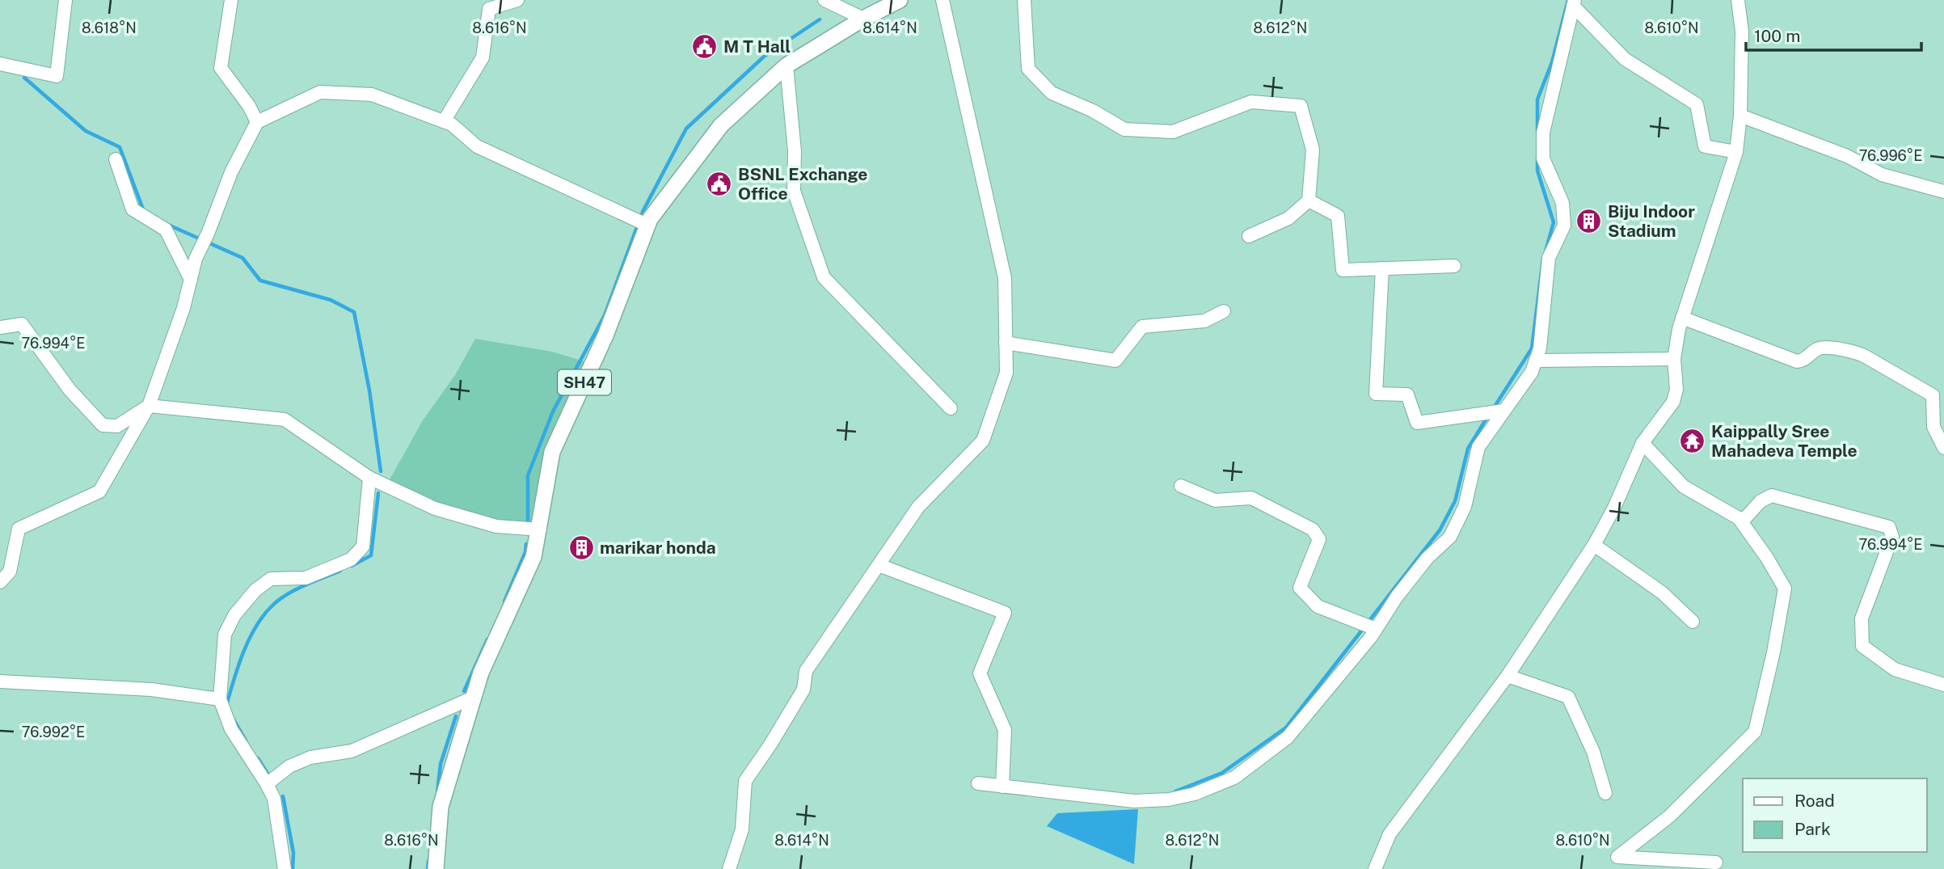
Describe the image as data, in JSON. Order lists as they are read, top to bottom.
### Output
{
  "streets": {
    "main road": ["SH47"]
  },
  "places": {
    "public building": ["M T Hall", "BSNL Exchange Office"],
    "building": ["Biju Indoor Stadium", "marikar honda"],
    "temple": ["Kaippally Sree Mahadeva Temple"]
  },
  "legend": ["Road", "Park"],
  "scale_bar": "100 m",
  "coordinates": [
    "8.618°N",
    "8.616°N",
    "8.614°N",
    "8.612°N",
    "8.610°N",
    "76.996°E",
    "76.994°E",
    "76.992°E"
  ]
}
